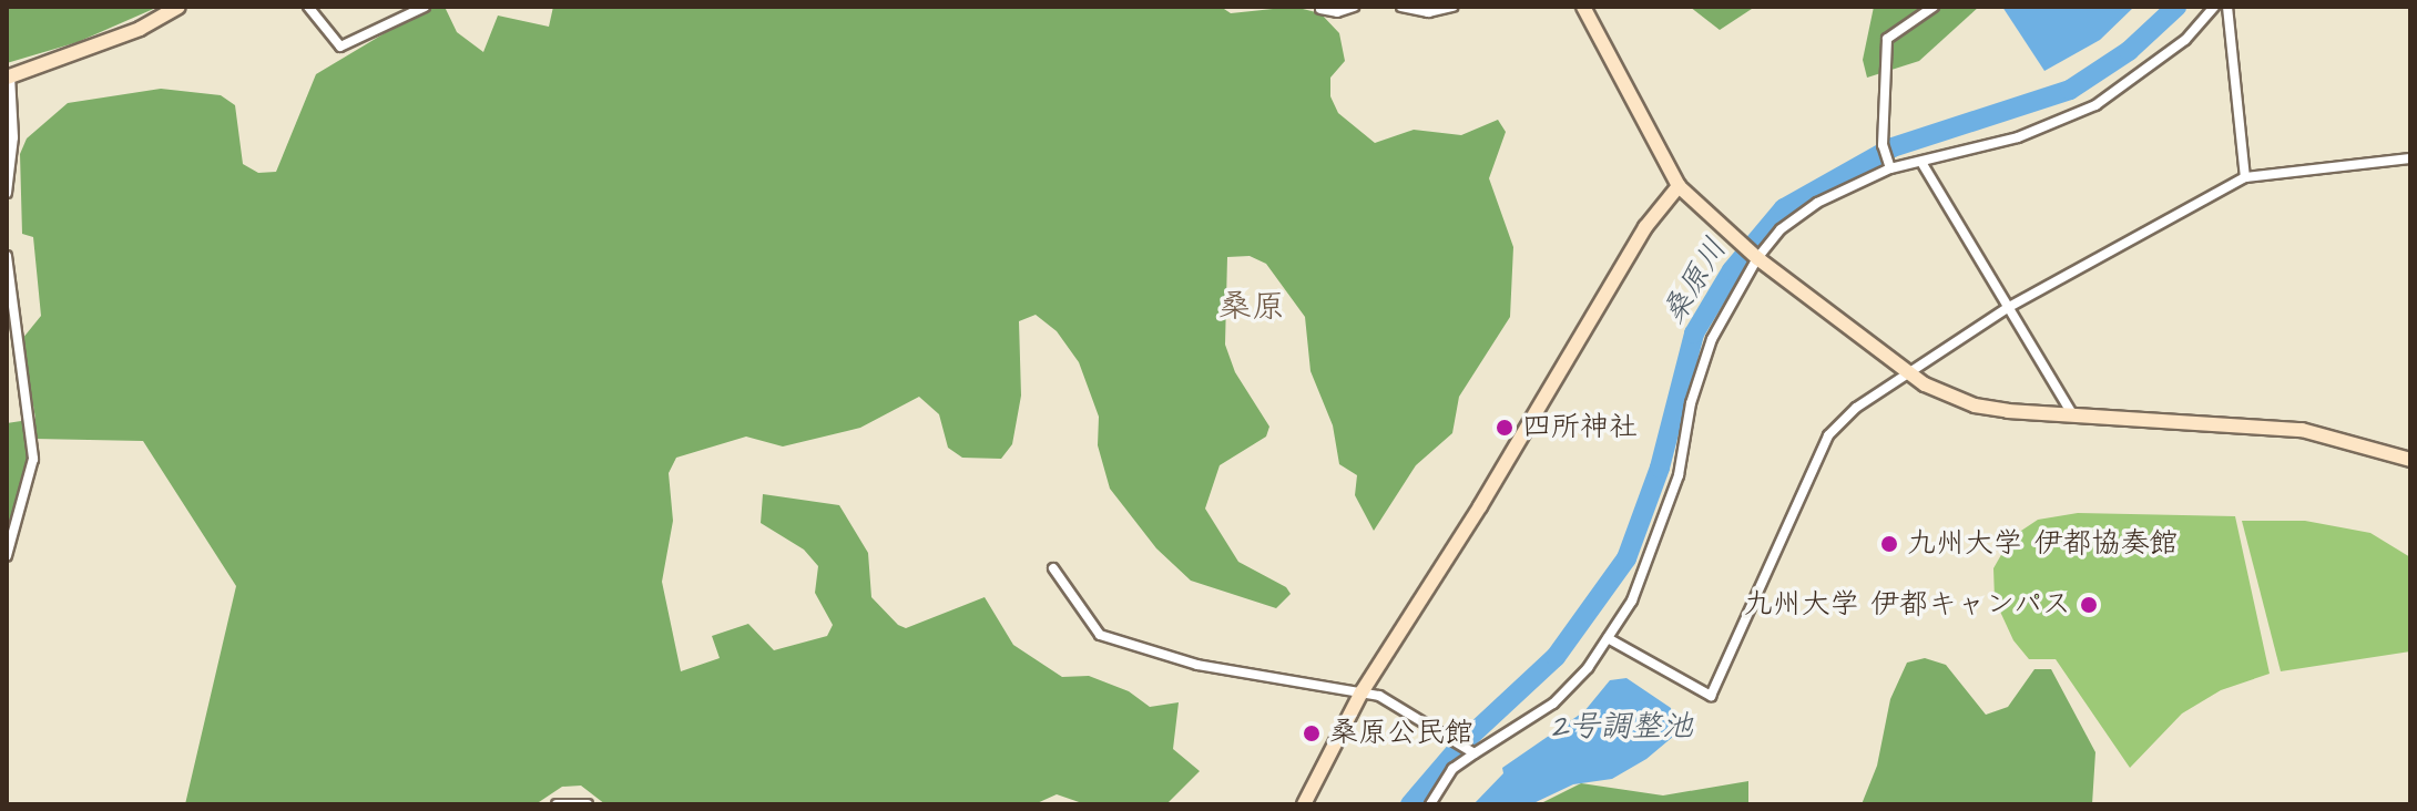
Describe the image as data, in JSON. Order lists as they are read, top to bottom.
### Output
{
  "districts": ["桑原"],
  "water": ["桑原川", "2号調整池"],
  "places": [
    "四所神社",
    "九州大学 伊都協奏館",
    "九州大学 伊都キャンパス",
    "桑原公民館"
  ]
}
